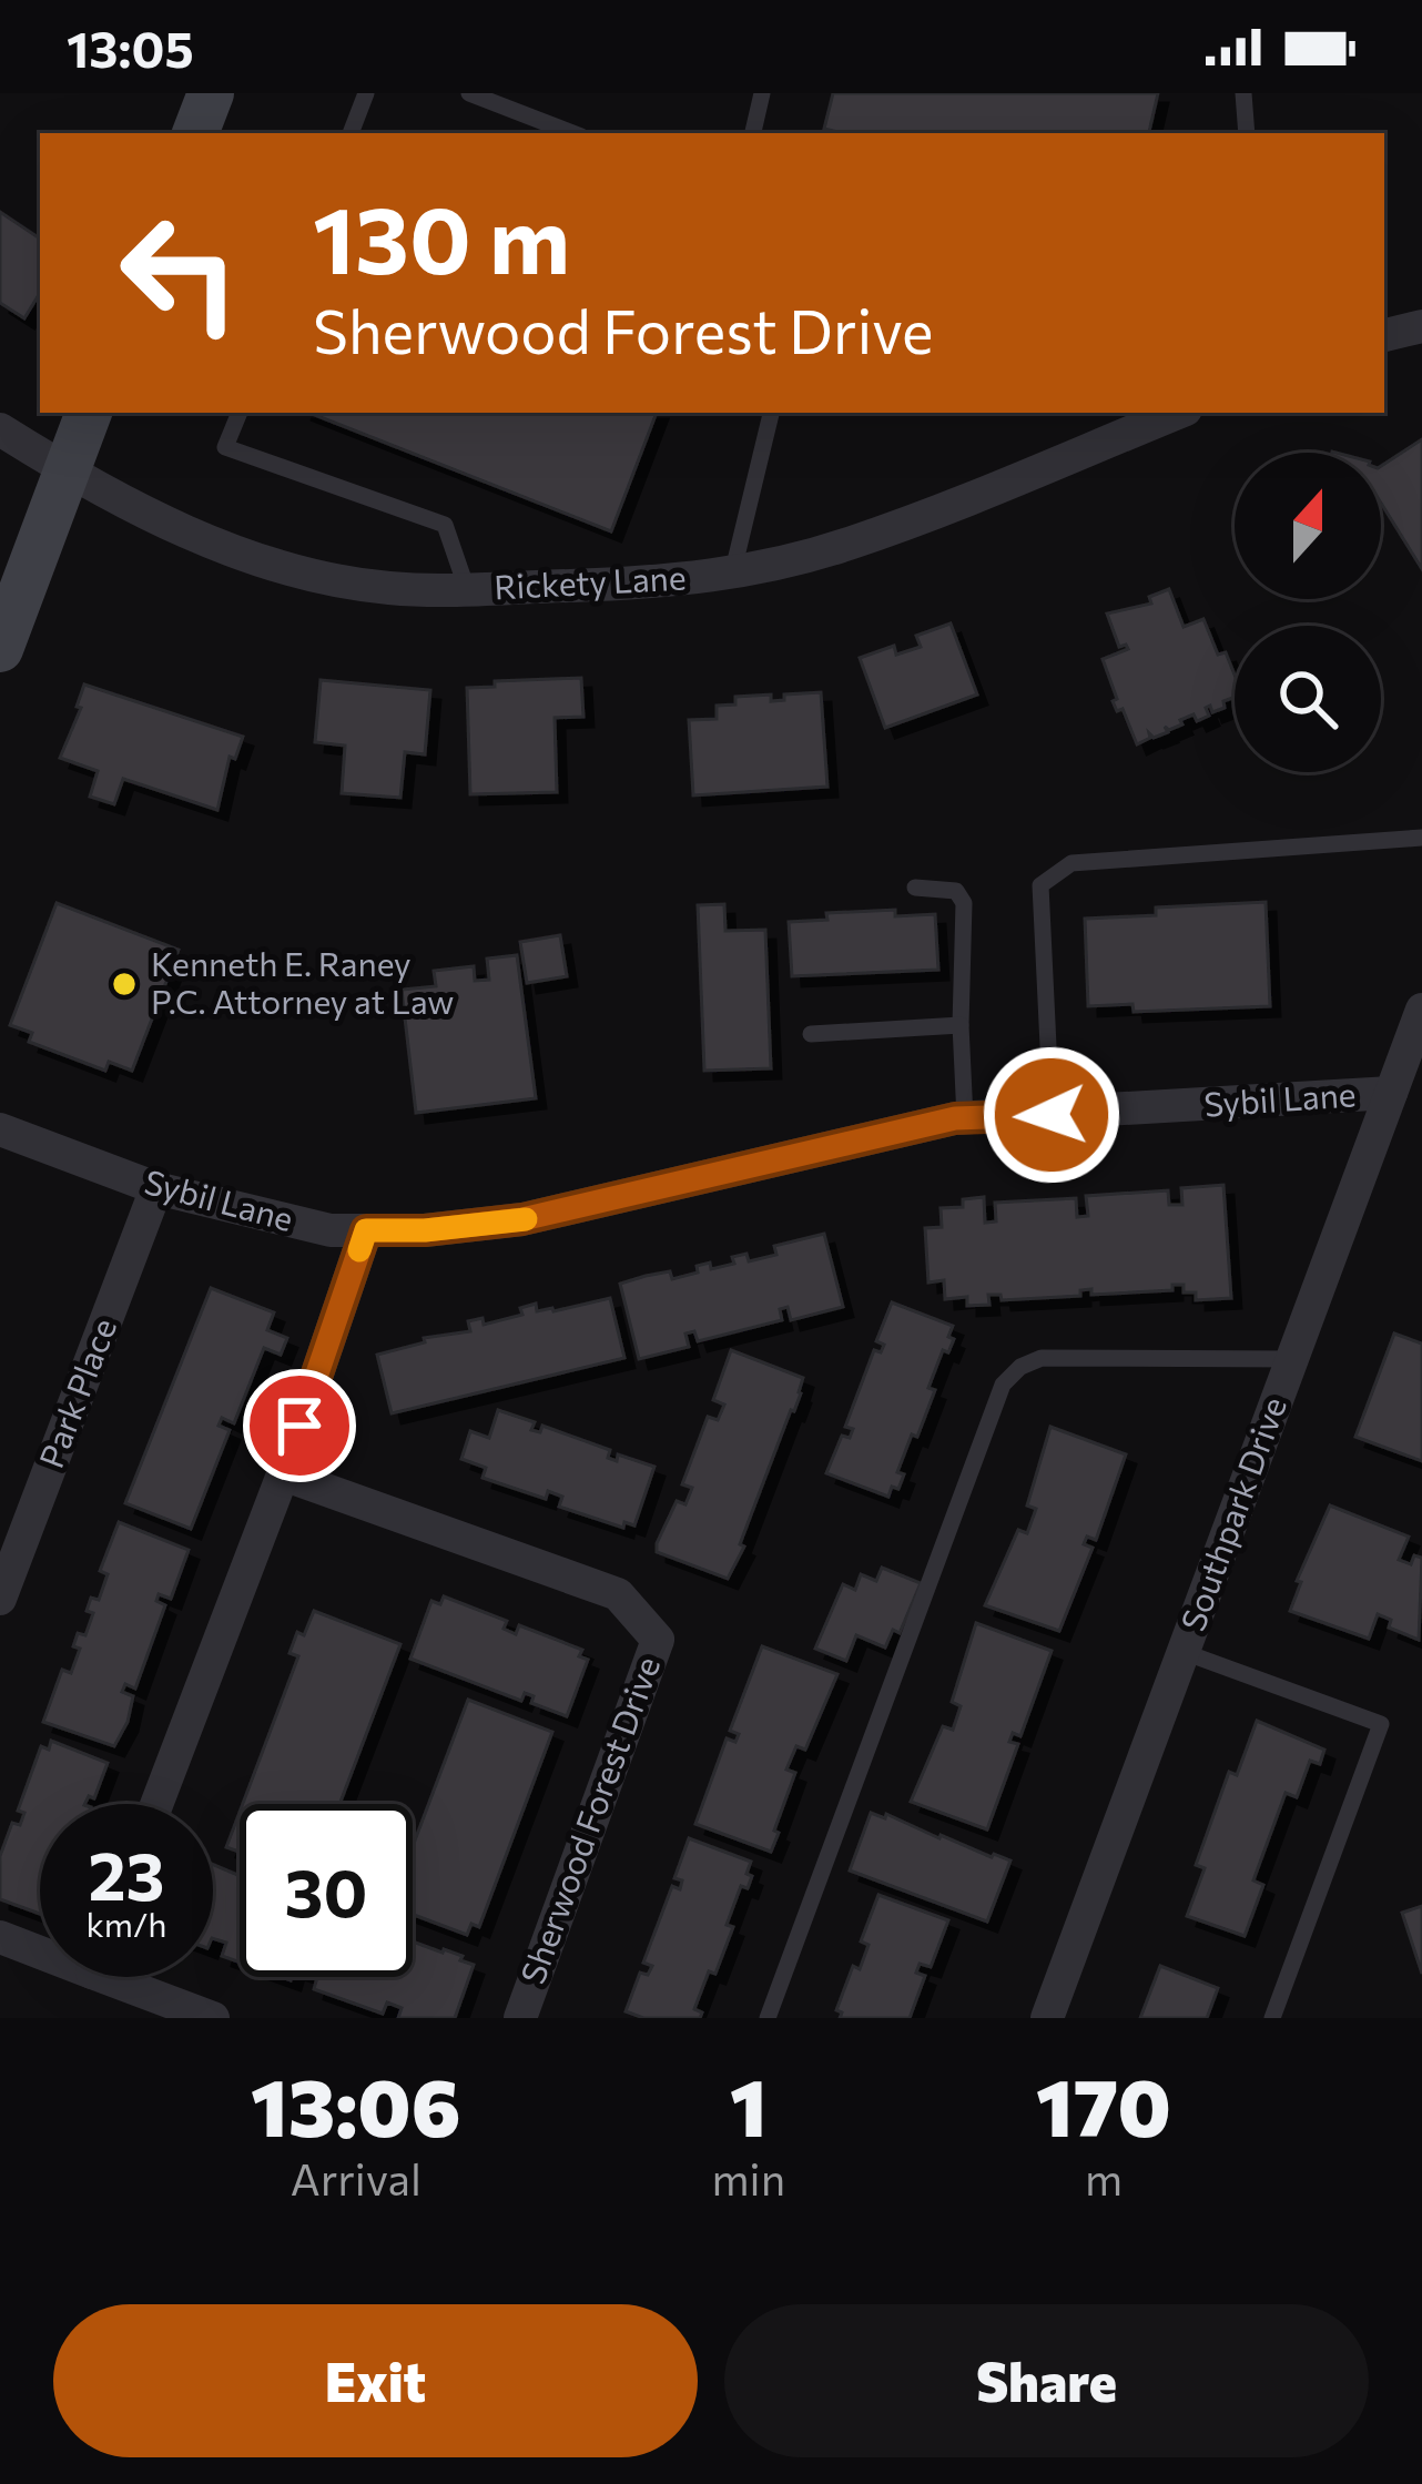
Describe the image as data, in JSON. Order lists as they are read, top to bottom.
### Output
{
  "streets": {
    "street": [
      "Rickety Lane",
      "Sybil Lane",
      "Park Place",
      "Southpark Drive",
      "Sherwood Forest Drive"
    ]
  },
  "crossings": [
    ["Sybil Lane", "Park Place"],
    ["Sybil Lane", "Southpark Drive"]
  ],
  "places": ["Kenneth E. Raney P.C. Attorney at Law"],
  "north": "top",
  "page": {
    "status": "13:05",
    "turn": ["130 m", "Sherwood Forest Drive"],
    "speed": "23 km/h",
    "limit": "30",
    "eta": [
      "13:06",
      "Arrival",
      "1",
      "min",
      "170",
      "m"
    ],
    "buttons": ["Exit", "Share"]
  }
}
